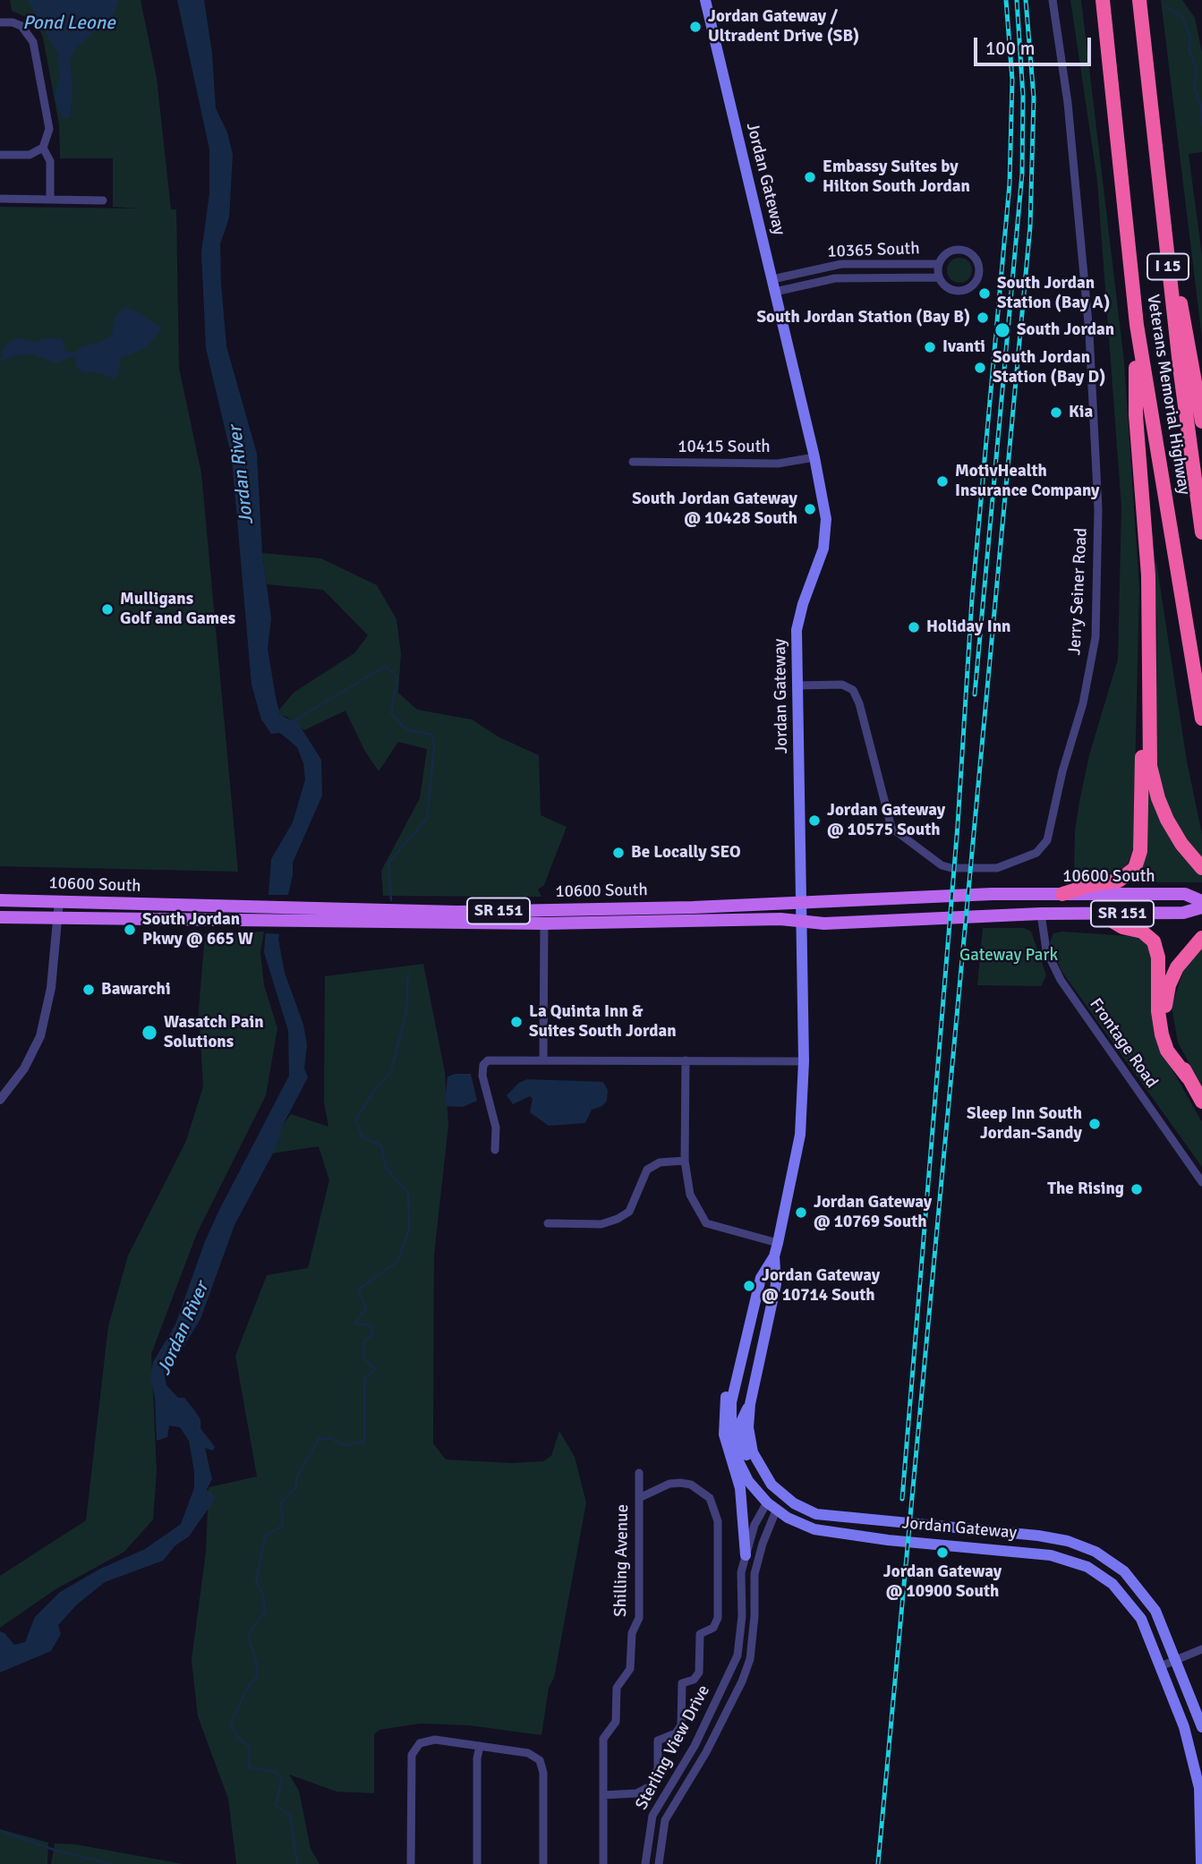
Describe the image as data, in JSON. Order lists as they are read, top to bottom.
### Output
{
  "streets": {
    "highway": ["I 15", "Veterans Memorial Highway"],
    "main road": ["Jordan Gateway", "10600 South", "SR 151"],
    "street": [
      "10365 South",
      "10415 South",
      "Jerry Seiner Road",
      "Frontage Road",
      "Shilling Avenue",
      "Sterling View Drive"
    ]
  },
  "crossings": [
    ["Jordan Gateway", "10365 South"],
    ["Jordan Gateway", "10415 South"],
    ["Jordan Gateway", "Jerry Seiner Road"],
    ["Jordan Gateway", "10600 South"],
    ["Jordan Gateway", "Sterling View Drive"],
    ["10600 South", "Frontage Road"]
  ],
  "water": ["Pond Leone", "Jordan River"],
  "parks": ["Gateway Park"],
  "places": [
    "Jordan Gateway / Ultradent Drive (SB)",
    "Embassy Suites by Hilton South Jordan",
    "South Jordan Station (Bay A)",
    "South Jordan Station (Bay B)",
    "South Jordan",
    "Ivanti",
    "South Jordan Station (Bay D)",
    "Kia",
    "MotivHealth Insurance Company",
    "South Jordan Gateway @ 10428 South",
    "Mulligans Golf and Games",
    "Holiday Inn",
    "Jordan Gateway @ 10575 South",
    "Be Locally SEO",
    "South Jordan Pkwy @ 665 W",
    "Bawarchi",
    "La Quinta Inn & Suites South Jordan",
    "Wasatch Pain Solutions",
    "Sleep Inn South Jordan-Sandy",
    "The Rising",
    "Jordan Gateway @ 10769 South",
    "Jordan Gateway @ 10714 South",
    "Jordan Gateway @ 10900 South"
  ],
  "scale_bar": "100 m"
}
